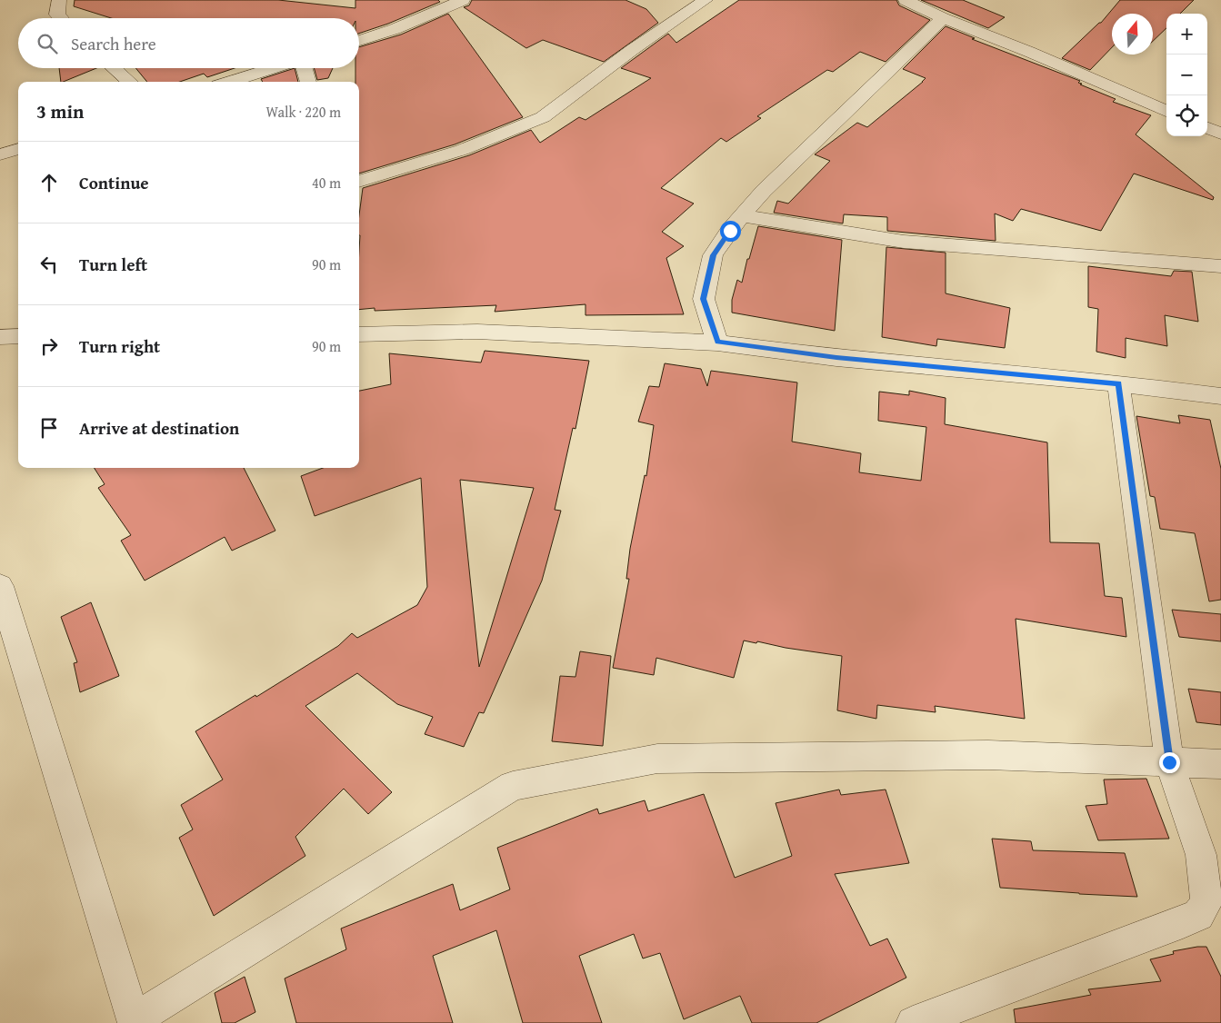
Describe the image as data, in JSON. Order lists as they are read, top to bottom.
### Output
{
  "north": "top",
  "page": {
    "map_buttons": ["+", "−"],
    "search": "Search here",
    "heading": ["3 min", "Walk · 220 m"],
    "list": [
      ["Continue", "40 m"],
      ["Turn left", "90 m"],
      ["Turn right", "90 m"],
      "Arrive at destination"
    ]
  }
}
